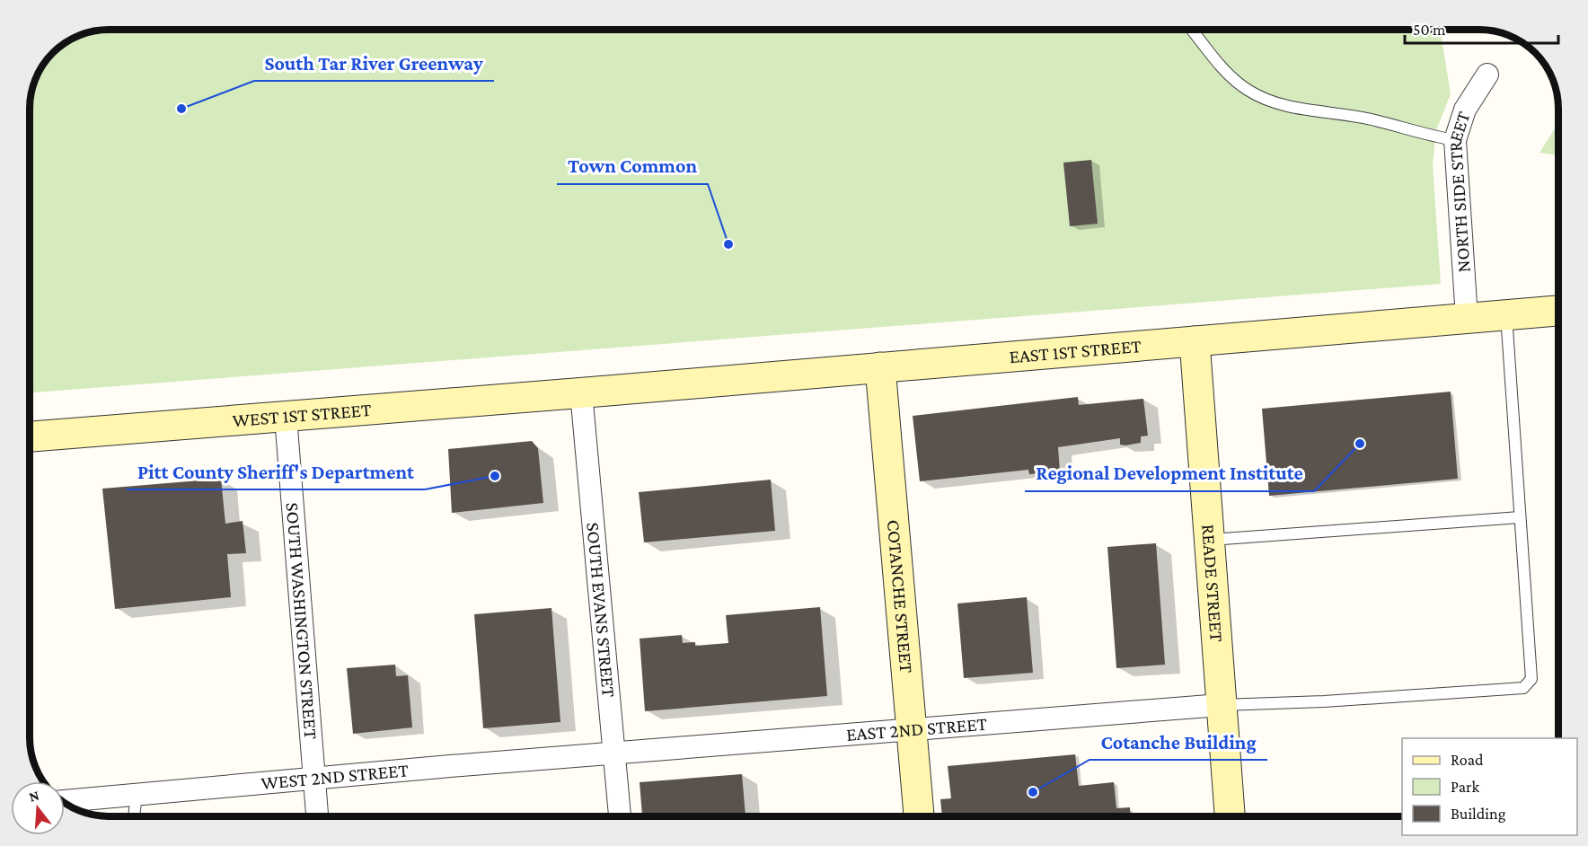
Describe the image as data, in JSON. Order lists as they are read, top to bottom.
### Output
{
  "streets": {
    "street": [
      "NORTH SIDE STREET",
      "EAST 1ST STREET",
      "WEST 1ST STREET",
      "READE STREET",
      "COTANCHE STREET",
      "SOUTH EVANS STREET",
      "SOUTH WASHINGTON STREET",
      "EAST 2ND STREET",
      "WEST 2ND STREET"
    ]
  },
  "crossings": [
    ["NORTH SIDE STREET", "EAST 1ST STREET"],
    ["EAST 1ST STREET", "WEST 1ST STREET"],
    ["EAST 1ST STREET", "READE STREET"],
    ["EAST 1ST STREET", "COTANCHE STREET"],
    ["EAST 1ST STREET", "SOUTH EVANS STREET"],
    ["WEST 1ST STREET", "SOUTH EVANS STREET"],
    ["WEST 1ST STREET", "SOUTH WASHINGTON STREET"],
    ["READE STREET", "EAST 2ND STREET"],
    ["COTANCHE STREET", "EAST 2ND STREET"],
    ["SOUTH EVANS STREET", "EAST 2ND STREET"],
    ["SOUTH EVANS STREET", "WEST 2ND STREET"],
    ["SOUTH WASHINGTON STREET", "WEST 2ND STREET"],
    ["EAST 2ND STREET", "WEST 2ND STREET"]
  ],
  "places": [
    "South Tar River Greenway",
    "Town Common",
    "Regional Development Institute",
    "Pitt County Sheriff's Department",
    "Cotanche Building"
  ],
  "legend": ["Road", "Park", "Building"],
  "scale_bar": "50 m",
  "north": "top"
}
